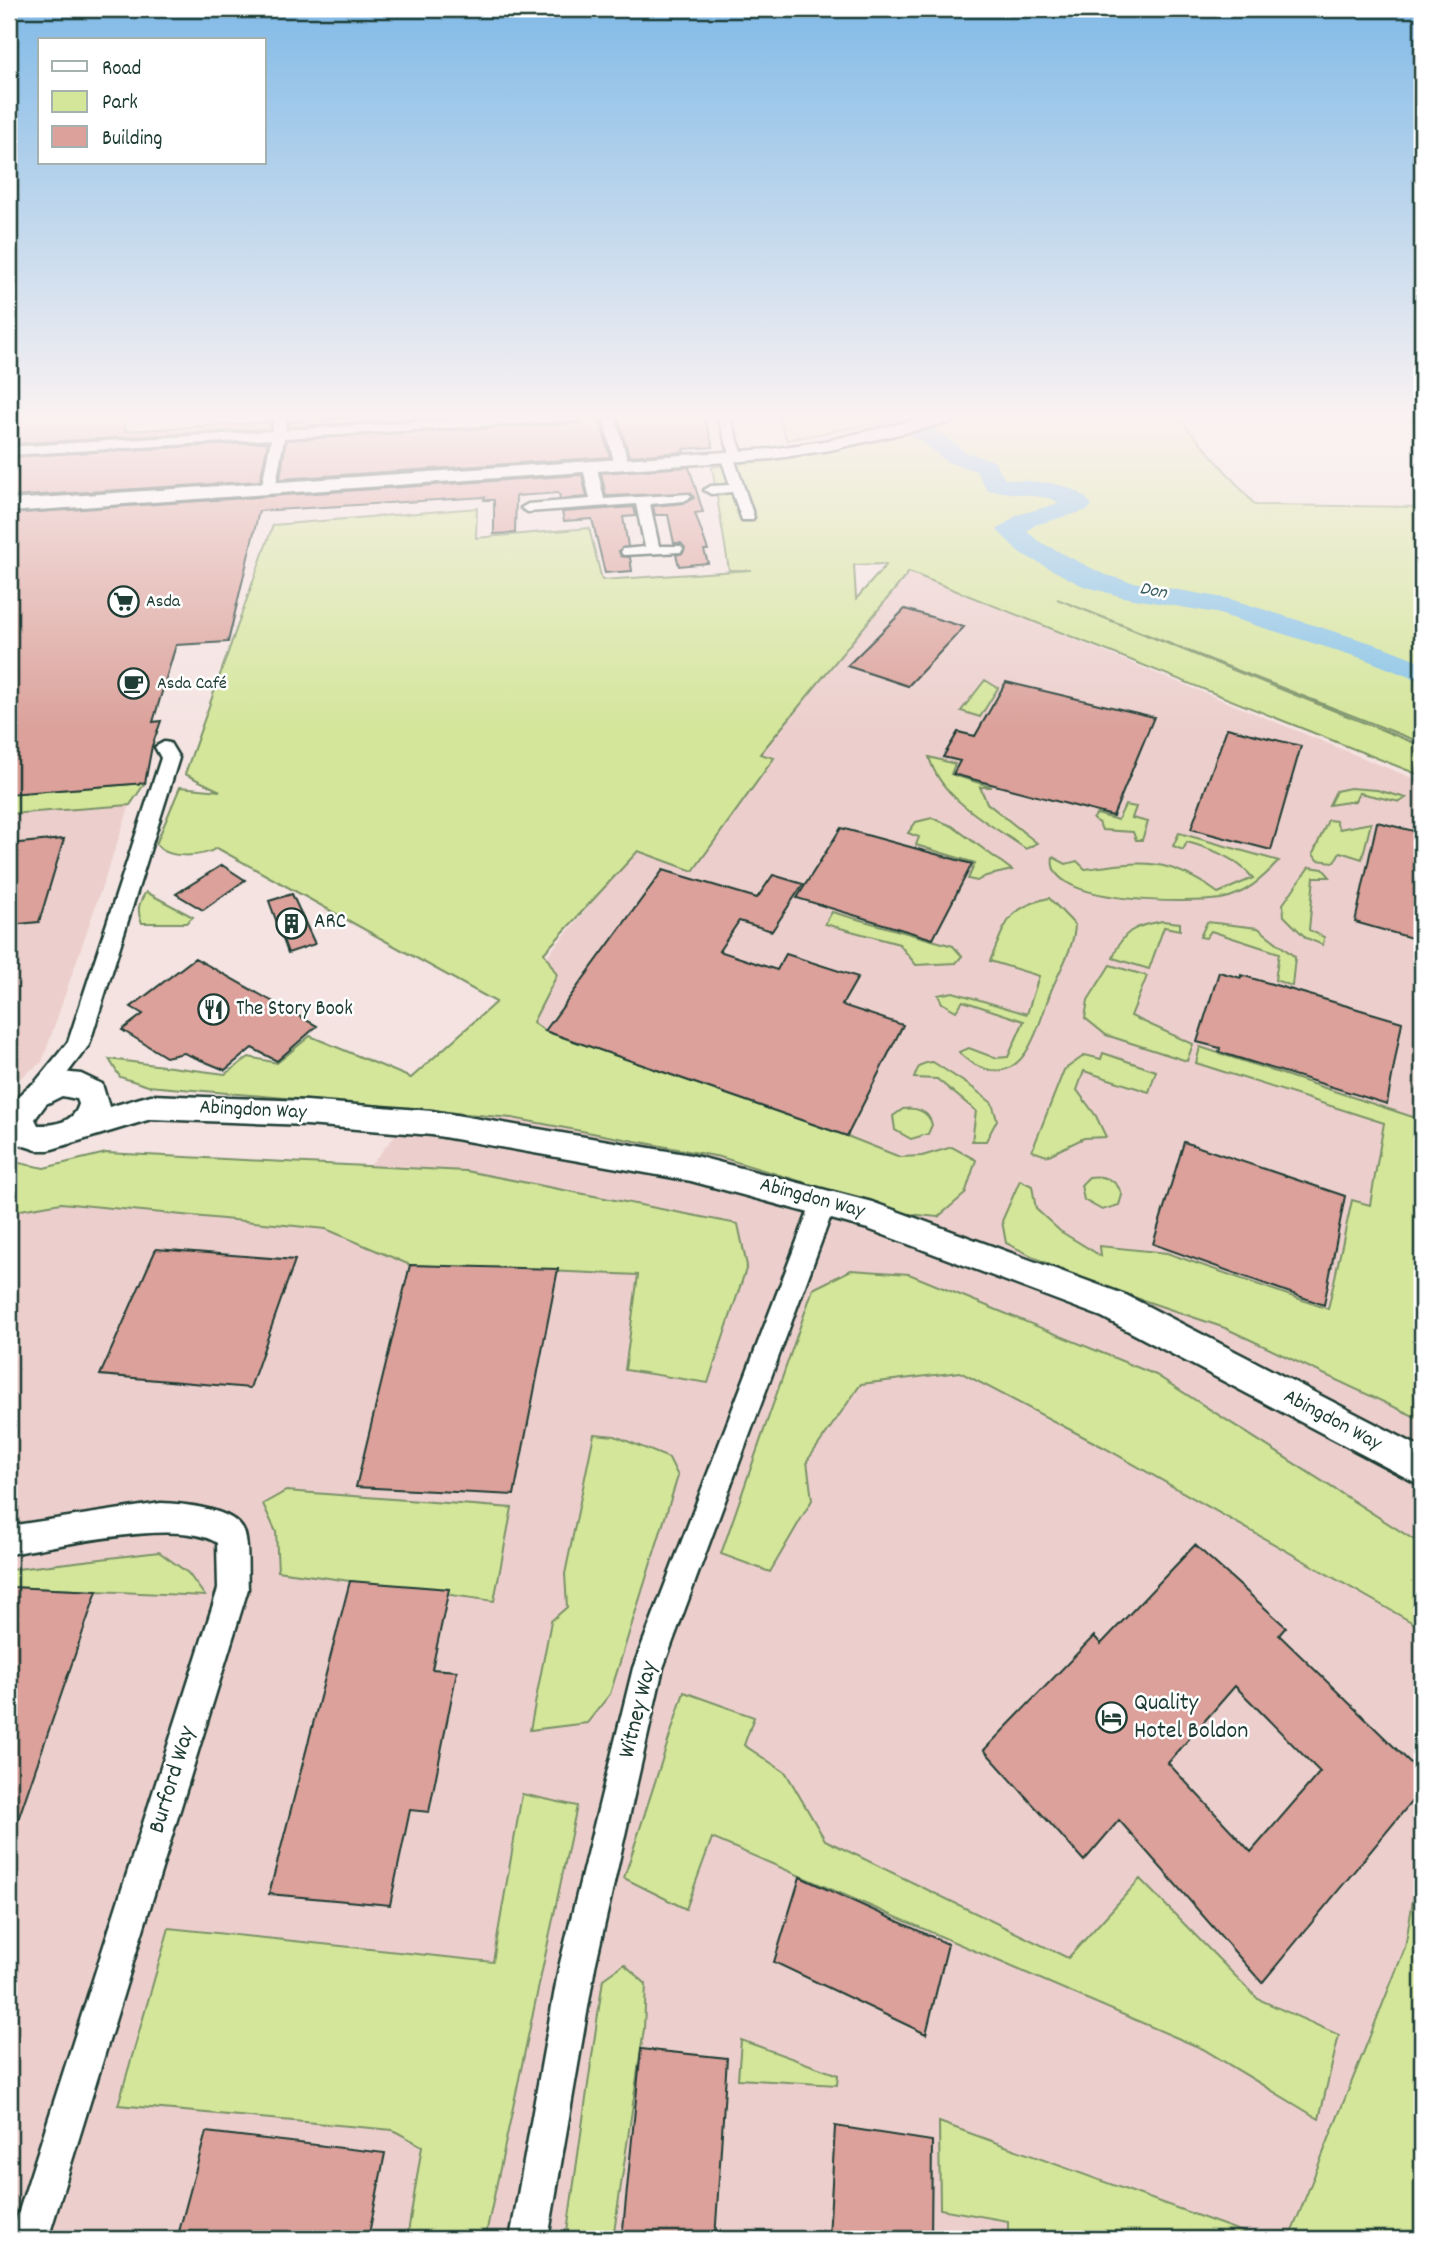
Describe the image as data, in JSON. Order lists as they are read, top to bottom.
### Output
{
  "streets": {
    "street": ["Abingdon Way", "Witney Way", "Burford Way"]
  },
  "crossings": [
    ["Abingdon Way", "Witney Way"]
  ],
  "water": ["Don"],
  "places": {
    "supermarket": ["Asda"],
    "cafe": ["Asda Café"],
    "building": ["ARC"],
    "restaurant": ["The Story Book"],
    "hotel": ["Quality Hotel Boldon"]
  },
  "legend": ["Road", "Park", "Building"]
}
